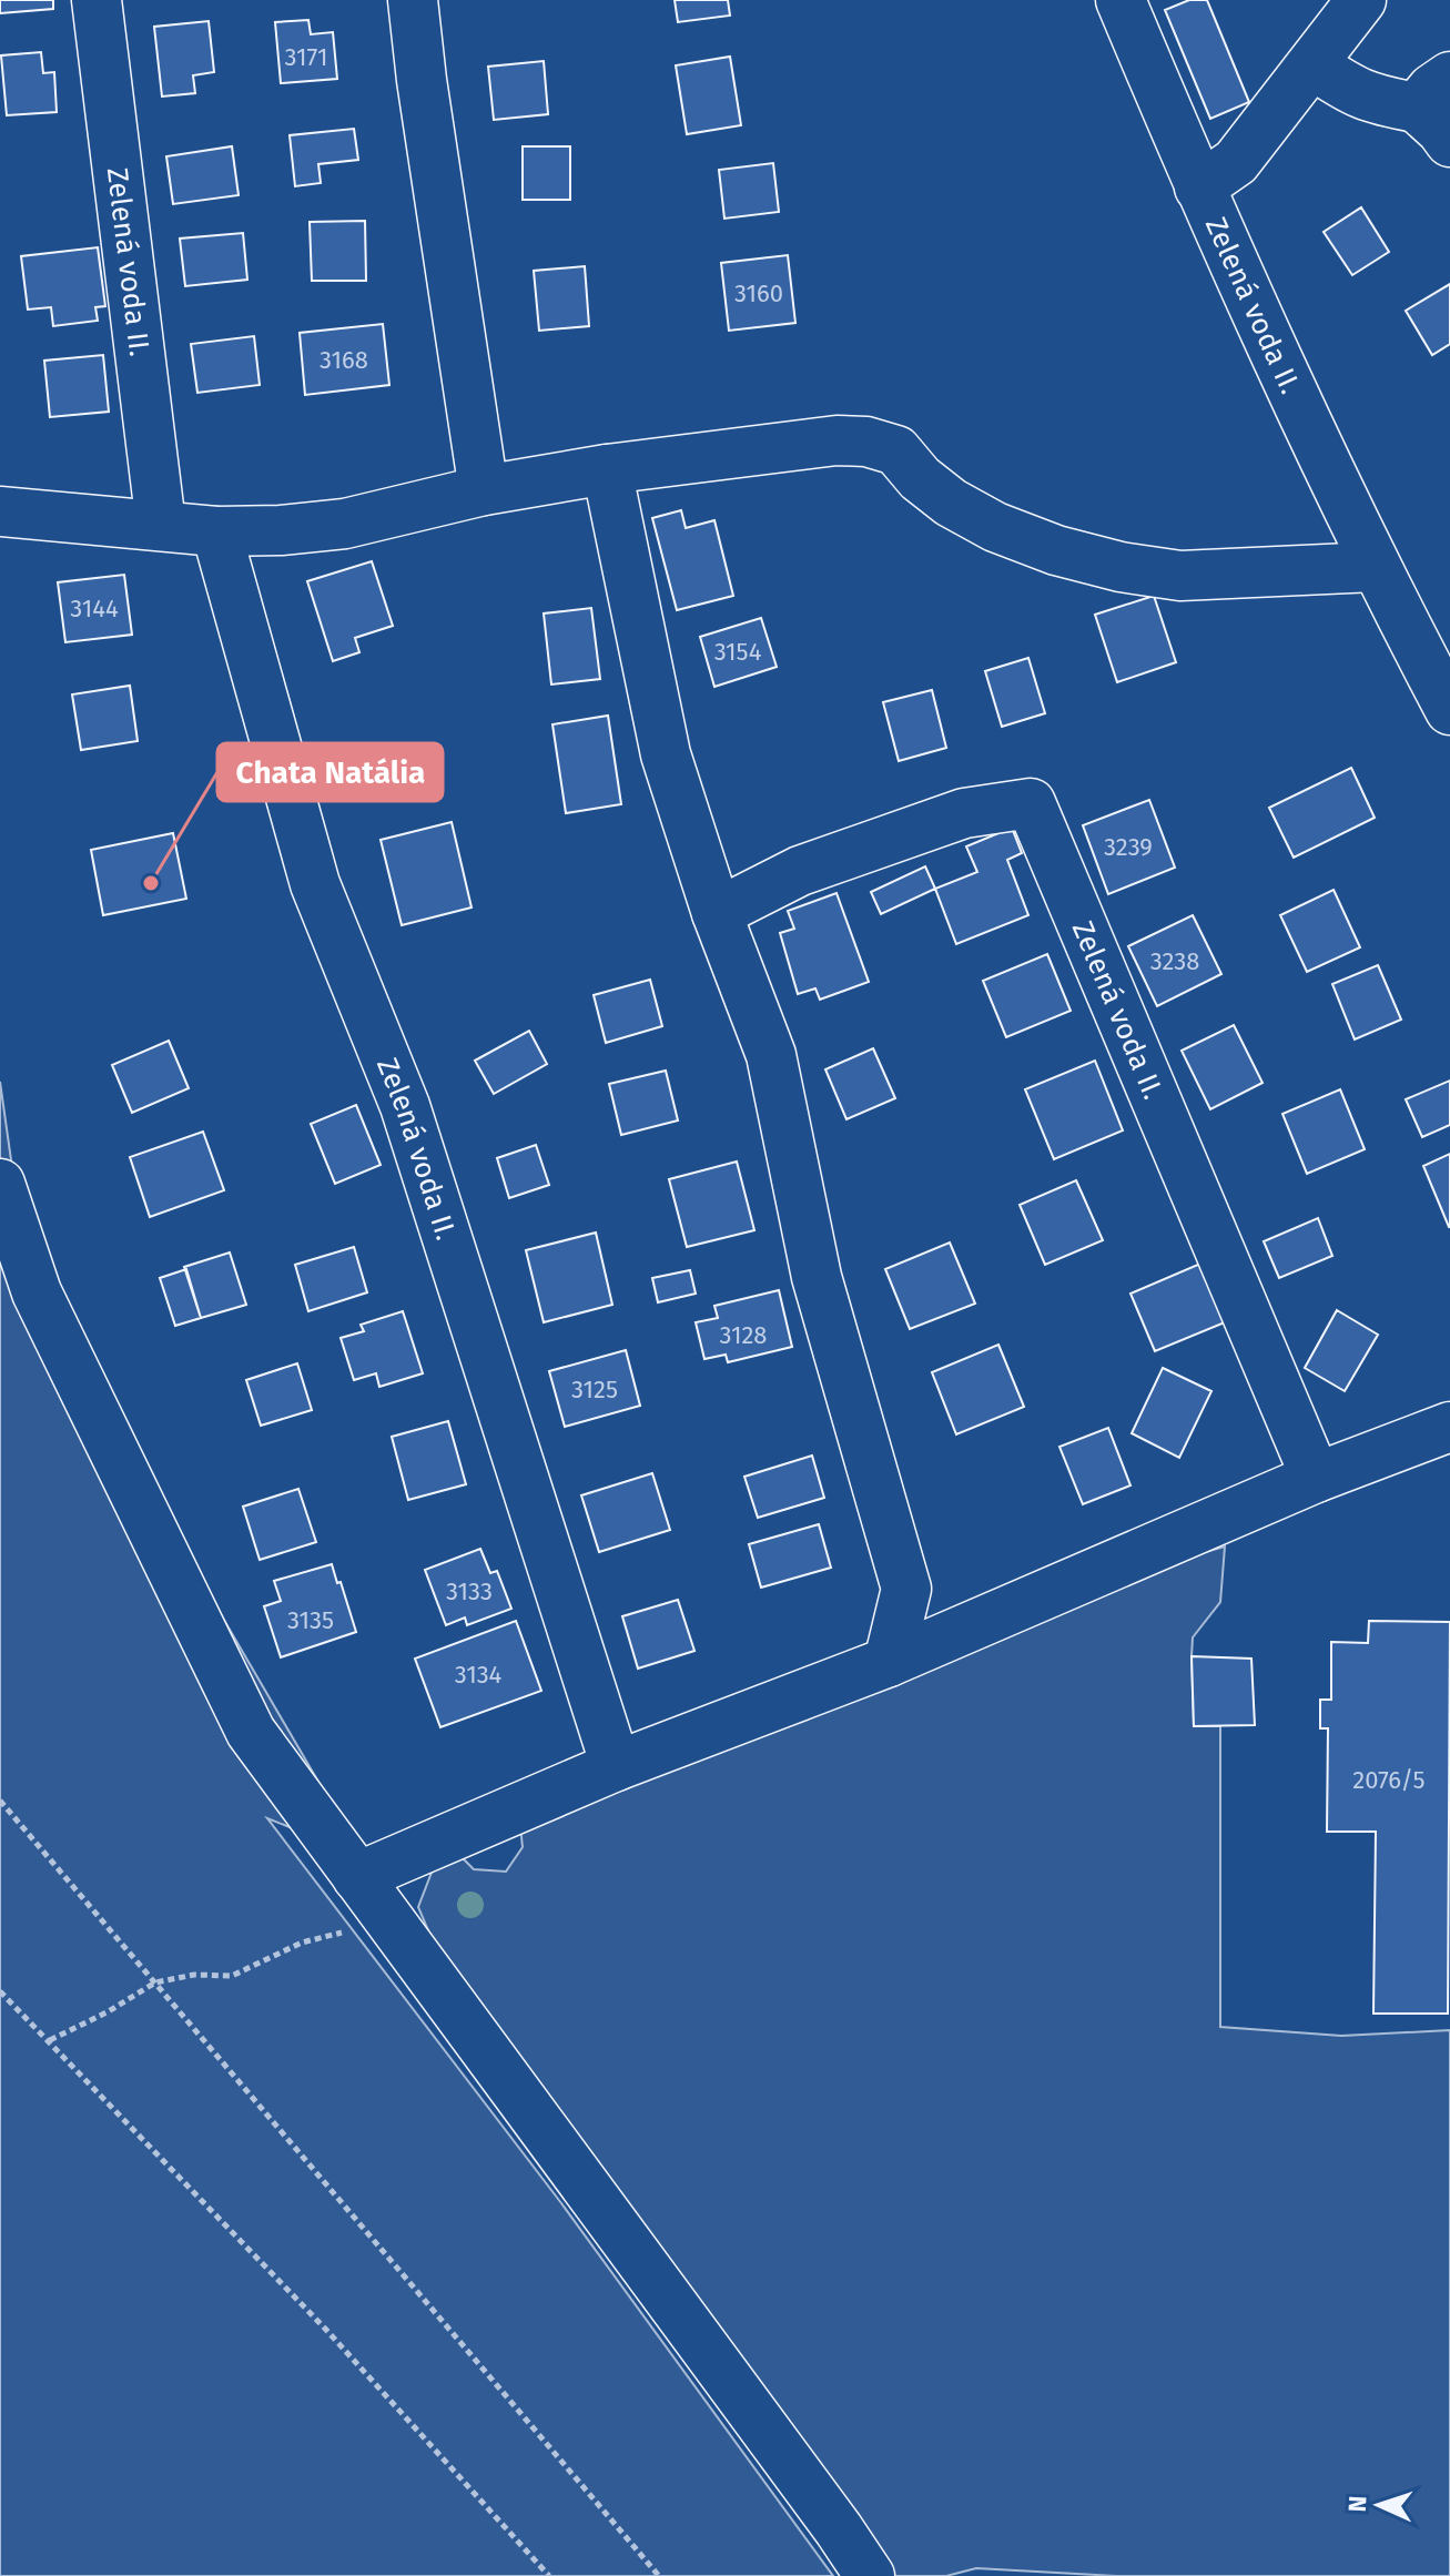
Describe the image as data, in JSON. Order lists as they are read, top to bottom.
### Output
{
  "streets": {
    "street": ["Zelená voda II."]
  },
  "places": ["Chata Natália"],
  "house_numbers": [
    "3171",
    "3160",
    "3168",
    "3144",
    "3154",
    "3239",
    "3238",
    "3128",
    "3125",
    "3133",
    "3135",
    "3134",
    "2076/5"
  ],
  "north": "left"
}
